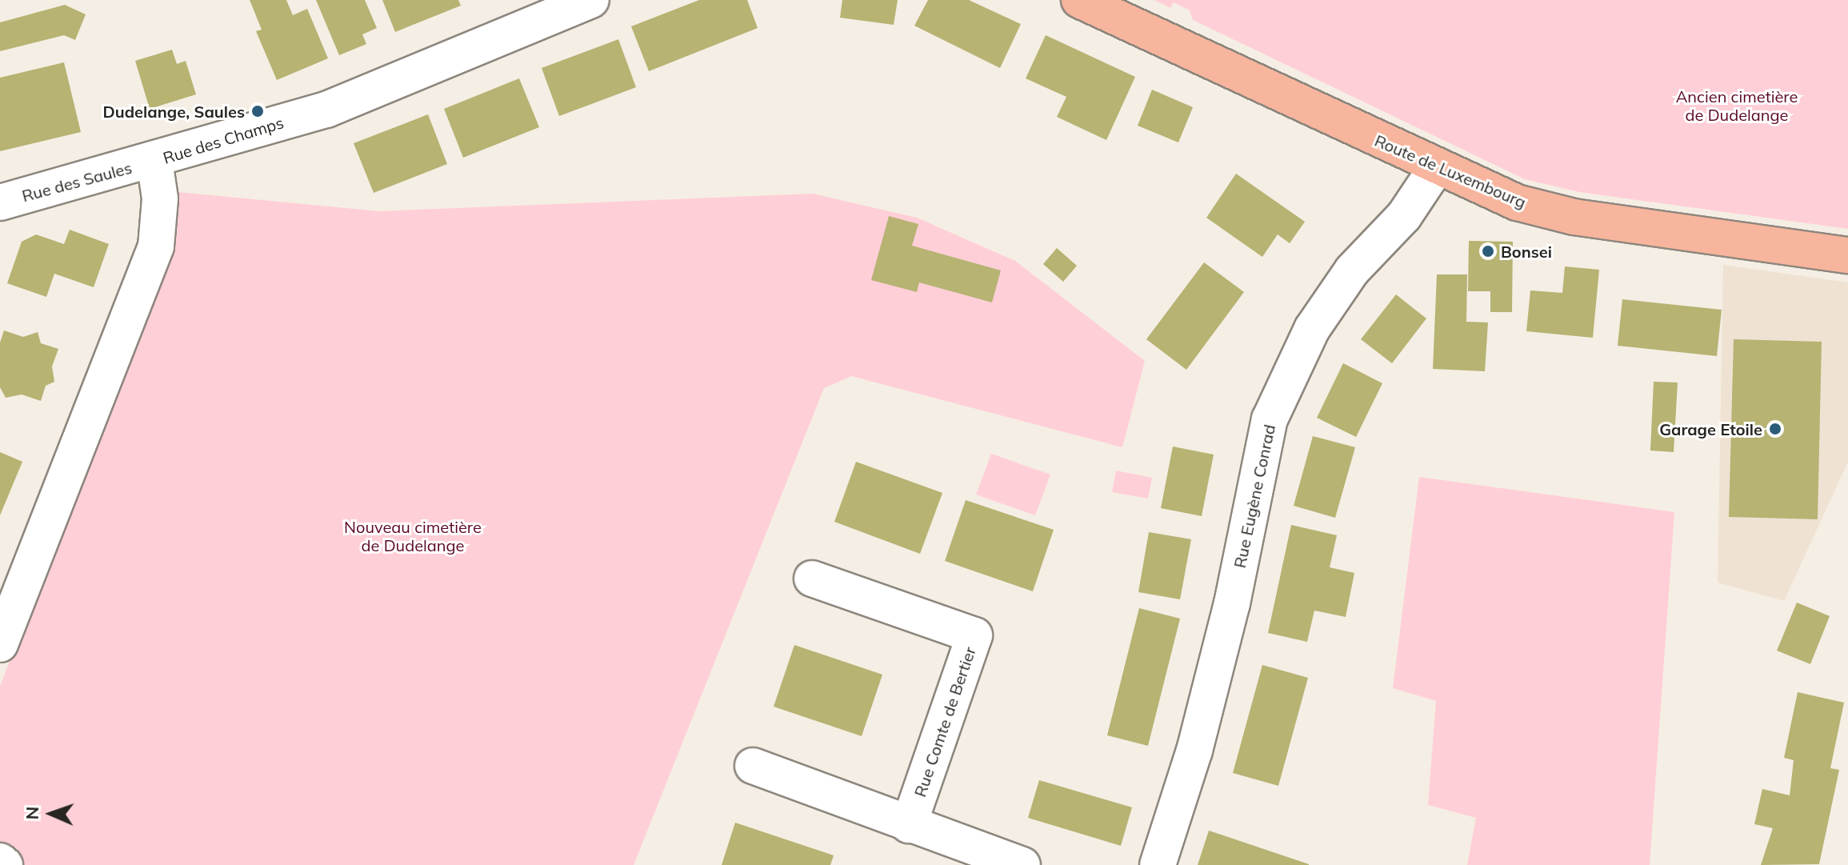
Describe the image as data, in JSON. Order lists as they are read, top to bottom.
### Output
{
  "streets": {
    "main road": ["Route de Luxembourg"],
    "street": [
      "Rue des Champs",
      "Rue des Saules",
      "Rue Eugène Conrad",
      "Rue Comte de Bertier"
    ]
  },
  "crossings": [
    ["Rue des Champs", "Rue des Saules"],
    ["Route de Luxembourg", "Rue Eugène Conrad"]
  ],
  "parks": ["Ancien cimetière de Dudelange", "Nouveau cimetière de Dudelange"],
  "places": ["Dudelange, Saules", "Bonsei", "Garage Etoile"],
  "north": "left"
}
